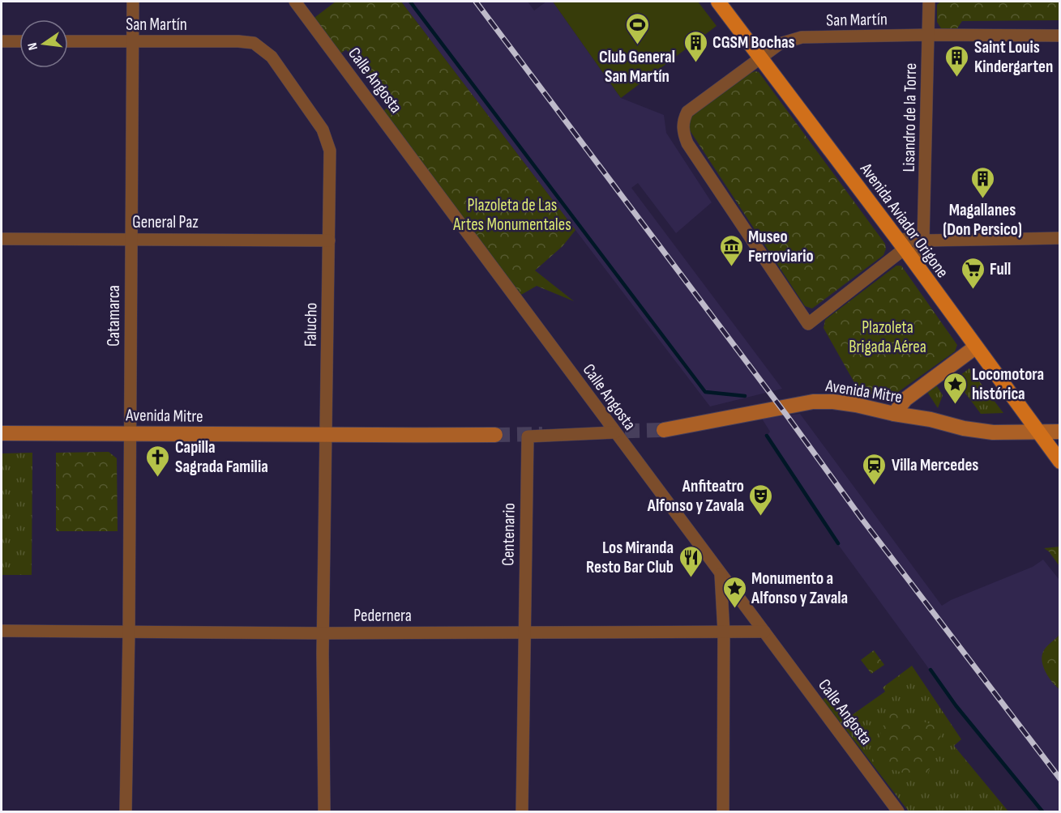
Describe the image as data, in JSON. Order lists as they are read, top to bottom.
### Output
{
  "streets": {
    "main road": ["Avenida Aviador Origone", "Avenida Mitre"],
    "street": [
      "San Martín",
      "Calle Angosta",
      "Lisandro de la Torre",
      "General Paz",
      "Catamarca",
      "Falucho",
      "Centenario",
      "Pedernera"
    ]
  },
  "crossings": [
    ["San Martín", "Lisandro de la Torre"],
    ["San Martín", "Avenida Aviador Origone"],
    ["San Martín", "Catamarca"],
    ["San Martín", "Falucho"],
    ["Calle Angosta", "Centenario"],
    ["Calle Angosta", "Pedernera"],
    ["Lisandro de la Torre", "Avenida Aviador Origone"],
    ["Avenida Aviador Origone", "Avenida Mitre"],
    ["General Paz", "Catamarca"],
    ["General Paz", "Falucho"],
    ["Catamarca", "Avenida Mitre"],
    ["Catamarca", "Pedernera"],
    ["Falucho", "Avenida Mitre"],
    ["Falucho", "Pedernera"],
    ["Centenario", "Pedernera"]
  ],
  "parks": ["Plazoleta de Las Artes Monumentales", "Plazoleta Brigada Aérea"],
  "places": {
    "sports": ["Club General San Martín"],
    "building": ["CGSM Bochas", "Saint Louis Kindergarten", "Magallanes (Don Persico)"],
    "museum": ["Museo Ferroviario"],
    "supermarket": ["Full"],
    "place": ["Locomotora histórica", "Monumento a Alfonso y Zavala"],
    "church": ["Capilla Sagrada Familia"],
    "station": ["Villa Mercedes"],
    "theatre": ["Anfiteatro Alfonso y Zavala"],
    "restaurant": ["Los Miranda Resto Bar Club"]
  },
  "north": "left"
}
